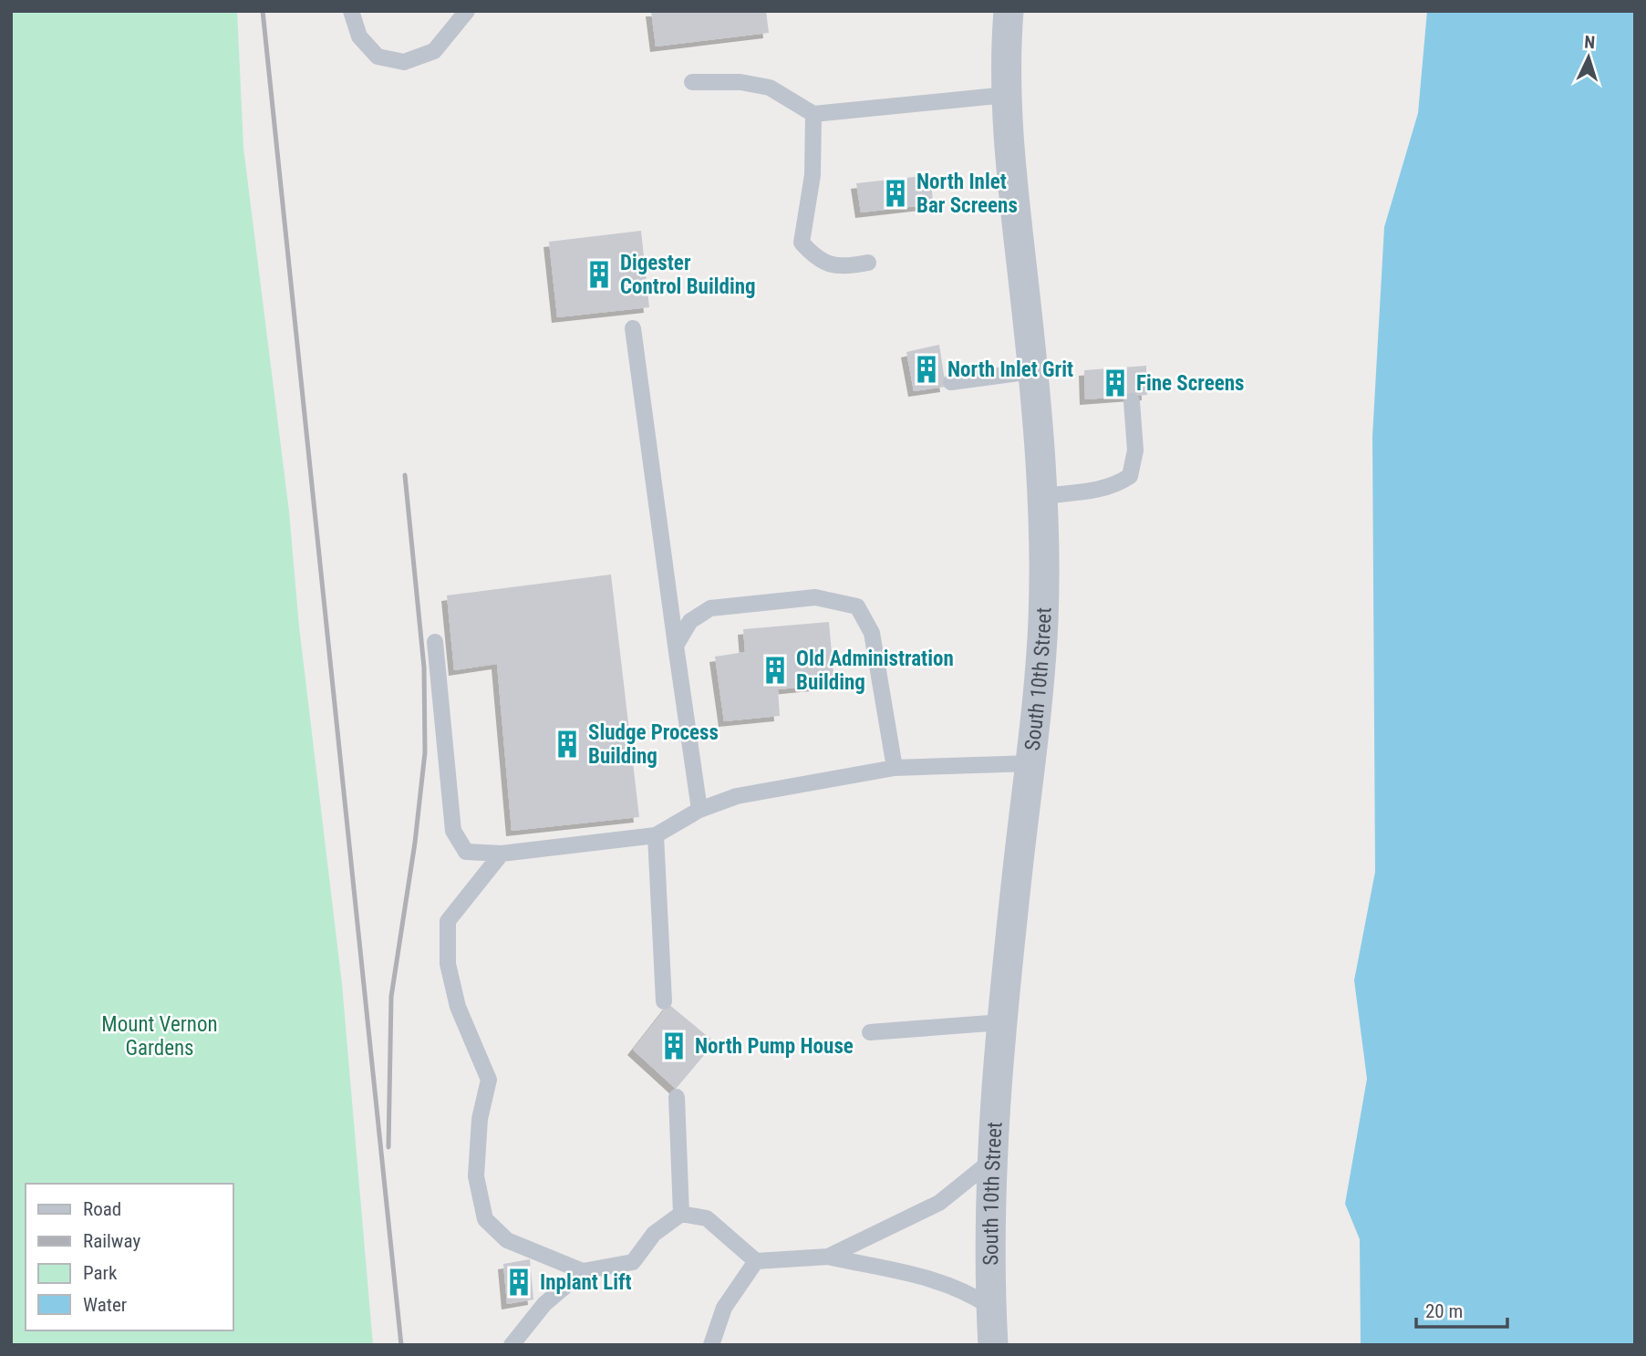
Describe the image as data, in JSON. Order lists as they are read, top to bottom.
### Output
{
  "streets": {
    "street": ["South 10th Street"]
  },
  "parks": ["Mount Vernon Gardens"],
  "places": {
    "building": [
      "North Inlet Bar Screens",
      "Digester Control Building",
      "North Inlet Grit",
      "Fine Screens",
      "Old Administration Building",
      "Sludge Process Building",
      "North Pump House",
      "Inplant Lift"
    ]
  },
  "legend": [
    "Road",
    "Railway",
    "Park",
    "Water"
  ],
  "scale_bar": "20 m",
  "north": "top"
}
